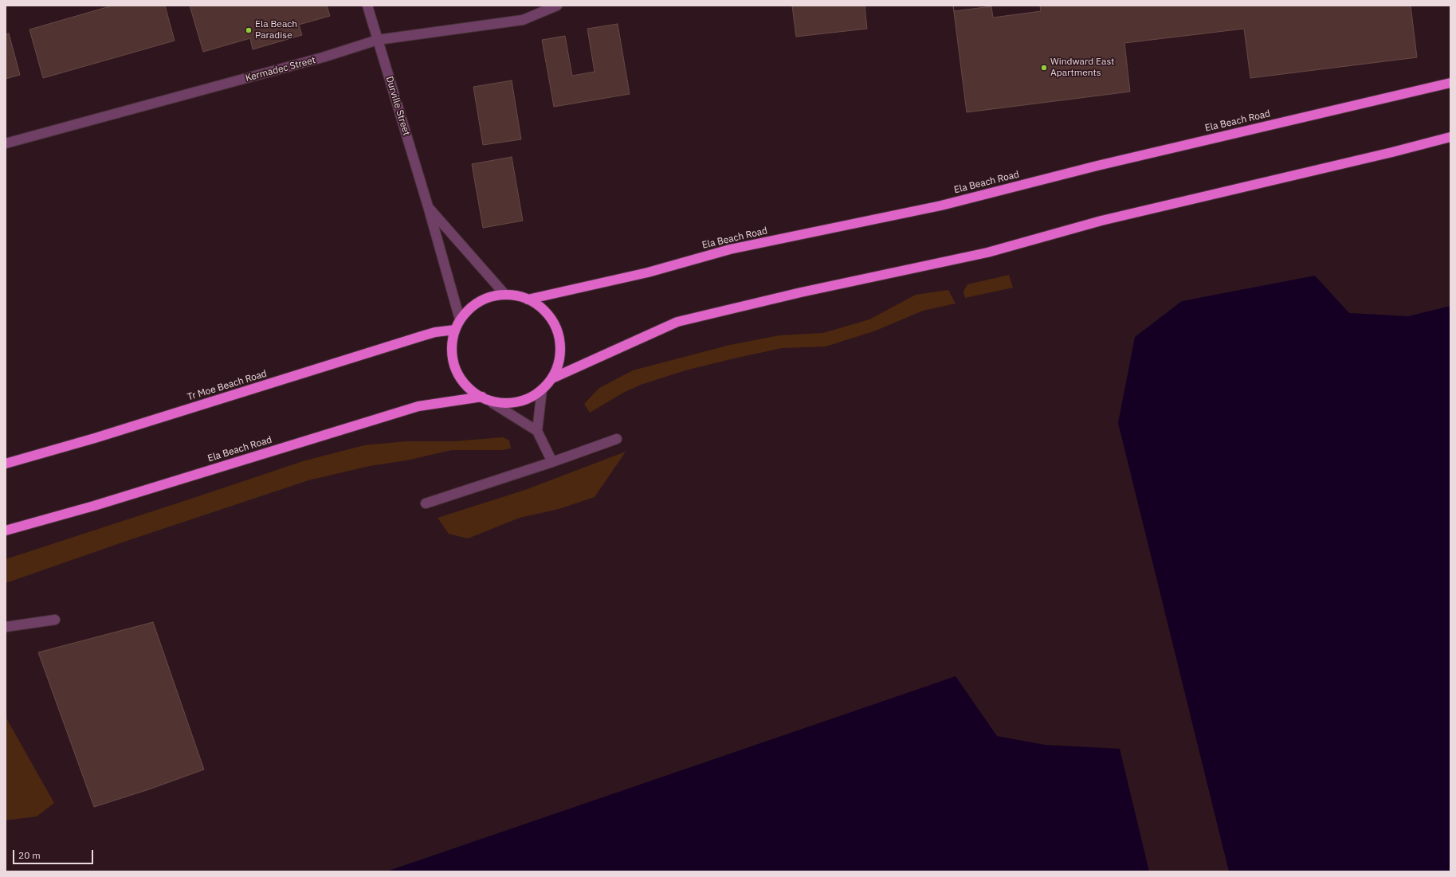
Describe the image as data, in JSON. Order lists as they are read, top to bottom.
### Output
{
  "streets": {
    "highway": ["Ela Beach Road", "Tr Moe Beach Road"],
    "street": ["Kermadec Street", "Durville Street"]
  },
  "crossings": [
    ["Kermadec Street", "Durville Street"],
    ["Durville Street", "Ela Beach Road"],
    ["Durville Street", "Tr Moe Beach Road"],
    ["Ela Beach Road", "Tr Moe Beach Road"]
  ],
  "places": ["Ela Beach Paradise", "Windward East Apartments"],
  "scale_bar": "20 m"
}
